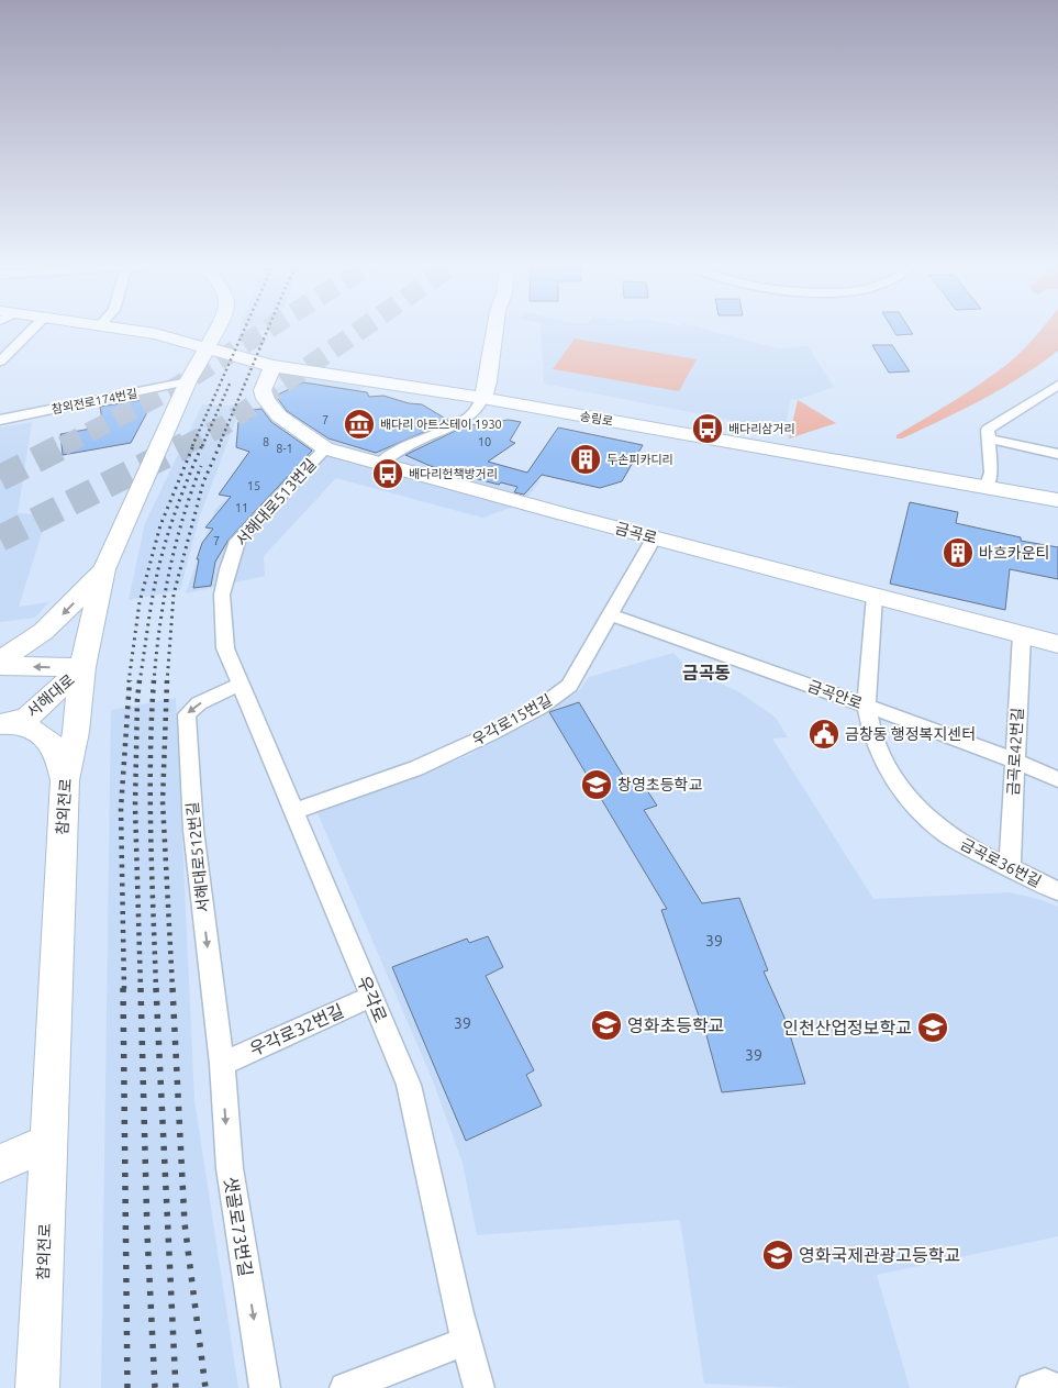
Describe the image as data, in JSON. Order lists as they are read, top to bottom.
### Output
{
  "streets": {
    "main road": [
      "송림로",
      "금곡로",
      "서해대로",
      "참외전로"
    ],
    "street": [
      "참외전로174번길",
      "서해대로513번길",
      "금곡안로",
      "우각로15번길",
      "금곡로42번길",
      "서해대로512번길",
      "금곡로36번길",
      "우각로",
      "우각로32번길",
      "샛골로73번길"
    ]
  },
  "crossings": [
    ["참외전로174번길", "참외전로"],
    ["송림로", "금곡로"],
    ["송림로", "참외전로"],
    ["서해대로513번길", "금곡로"],
    ["서해대로513번길", "우각로"],
    ["금곡로", "우각로15번길"],
    ["금곡로", "금곡로42번길"],
    ["금곡로", "금곡로36번길"],
    ["금곡안로", "우각로15번길"],
    ["금곡안로", "금곡로42번길"],
    ["금곡안로", "금곡로36번길"],
    ["서해대로", "참외전로"],
    ["우각로15번길", "우각로"],
    ["금곡로42번길", "금곡로36번길"],
    ["서해대로512번길", "우각로"],
    ["서해대로512번길", "우각로32번길"],
    ["서해대로512번길", "샛골로73번길"],
    ["우각로", "우각로32번길"],
    ["우각로32번길", "샛골로73번길"]
  ],
  "one_way": ["서해대로", "서해대로512번길", "샛골로73번길"],
  "districts": ["금곡동"],
  "places": {
    "museum": ["배다리 아트스테이 1930"],
    "bus stop": ["배다리삼거리", "배다리헌책방거리"],
    "building": ["두손피카디리", "바흐카운티"],
    "public building": ["금창동 행정복지센터"],
    "school or university": [
      "창영초등학교",
      "영화초등학교",
      "인천산업정보학교",
      "영화국제관광고등학교"
    ]
  },
  "house_numbers": [
    "7",
    "8",
    "10",
    "8-1",
    "15",
    "11",
    "7",
    "39",
    "39",
    "39"
  ]
}
